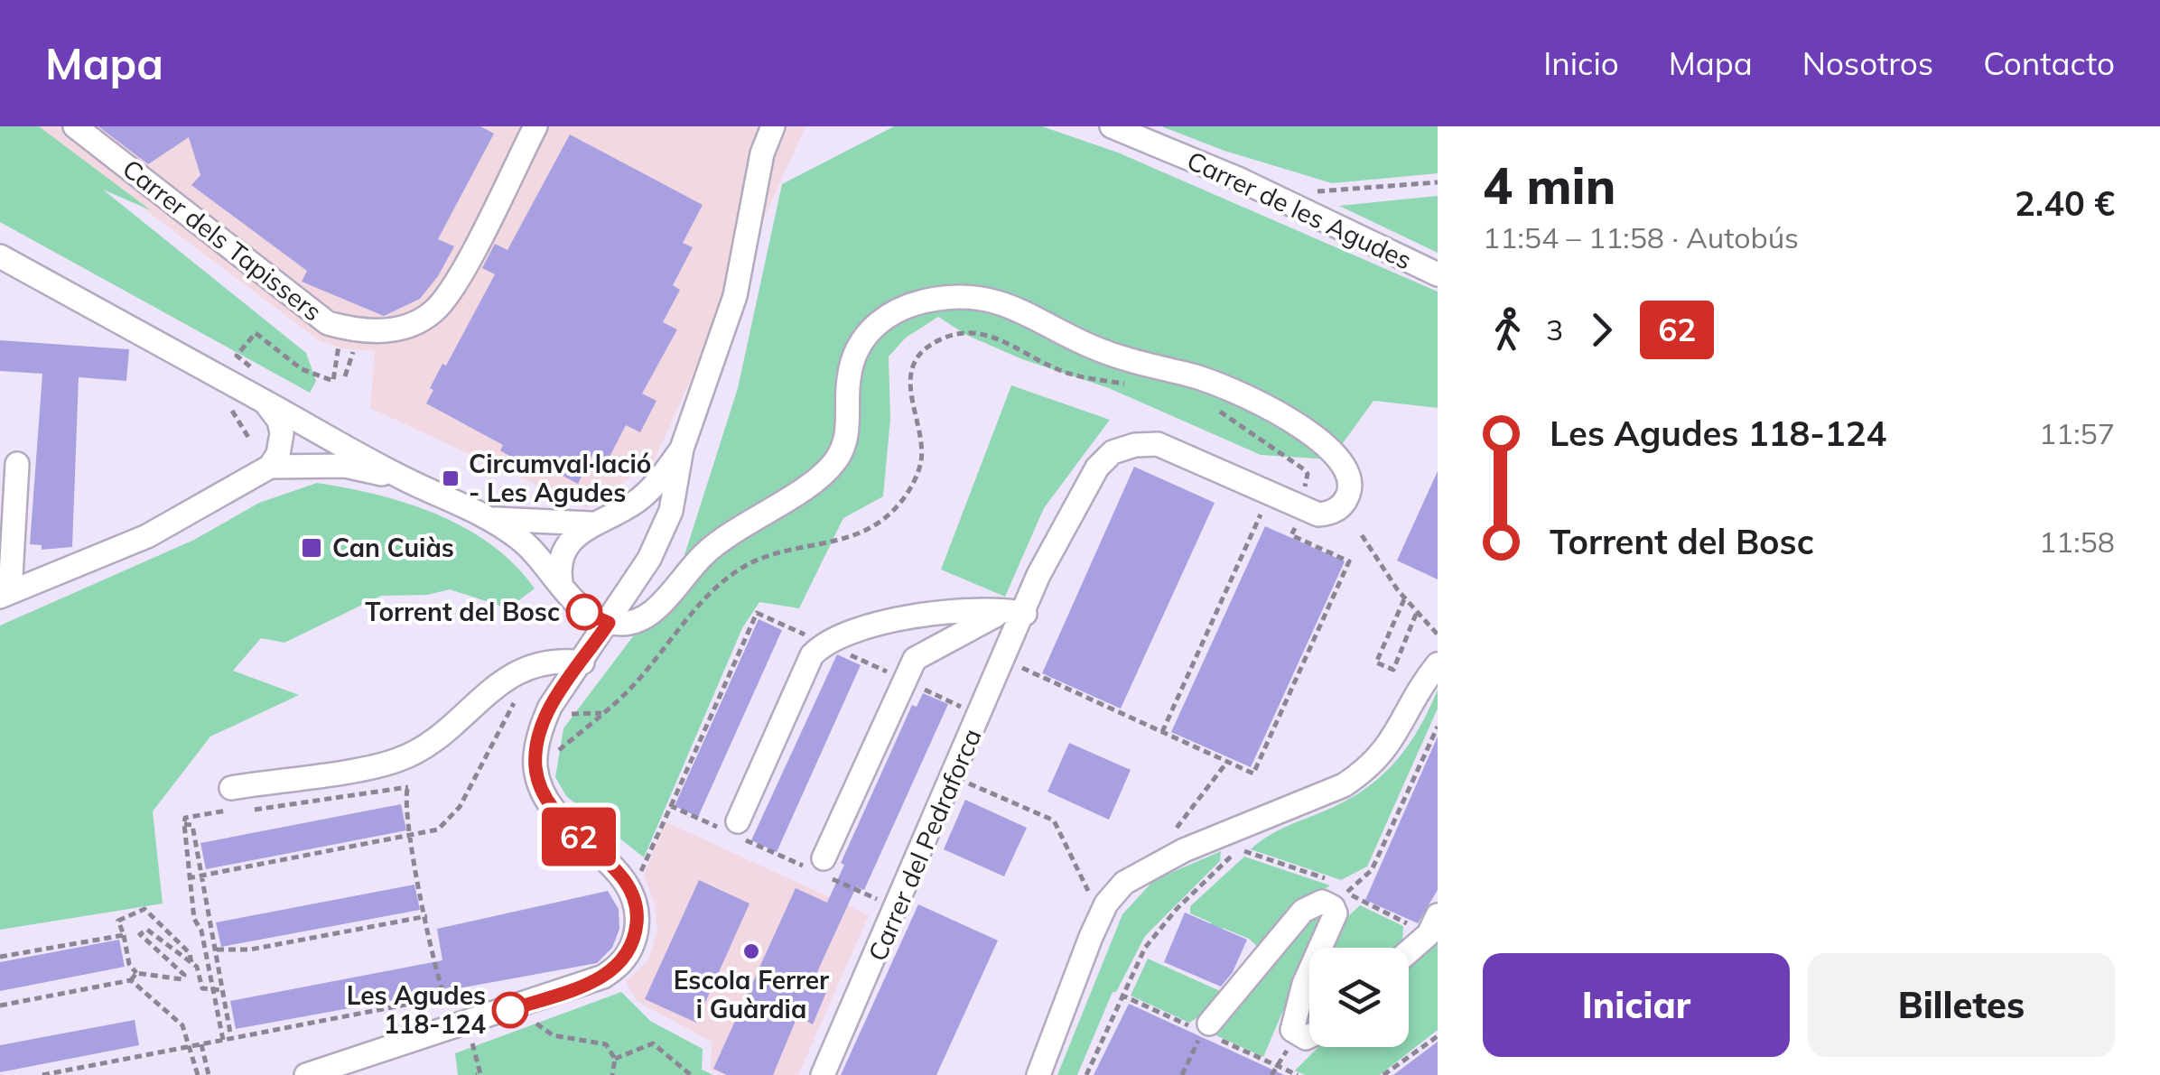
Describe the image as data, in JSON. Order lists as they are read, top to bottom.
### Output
{
  "streets": {
    "street": ["Carrer de les Agudes", "Carrer dels Tapissers", "Carrer del Pedraforca"]
  },
  "places": {
    "transit": ["Circumval·lació - Les Agudes", "Can Cuiàs"],
    "other": ["Torrent del Bosc", "Escola Ferrer i Guàrdia", "Les Agudes 118-124"]
  },
  "lines": ["bus line 62"],
  "page": {
    "header": "Mapa",
    "nav": [
      "Inicio",
      "Mapa",
      "Nosotros",
      "Contacto"
    ],
    "on_map": "62",
    "heading": ["4 min", "11:54 – 11:58 · Autobús", "2.40 €"],
    "legs": ["3", "62"],
    "list": [
      {
        "name": "Les Agudes 118-124",
        "value": "11:57"
      },
      {
        "name": "Torrent del Bosc",
        "value": "11:58"
      }
    ],
    "buttons": ["Iniciar", "Billetes"]
  }
}
